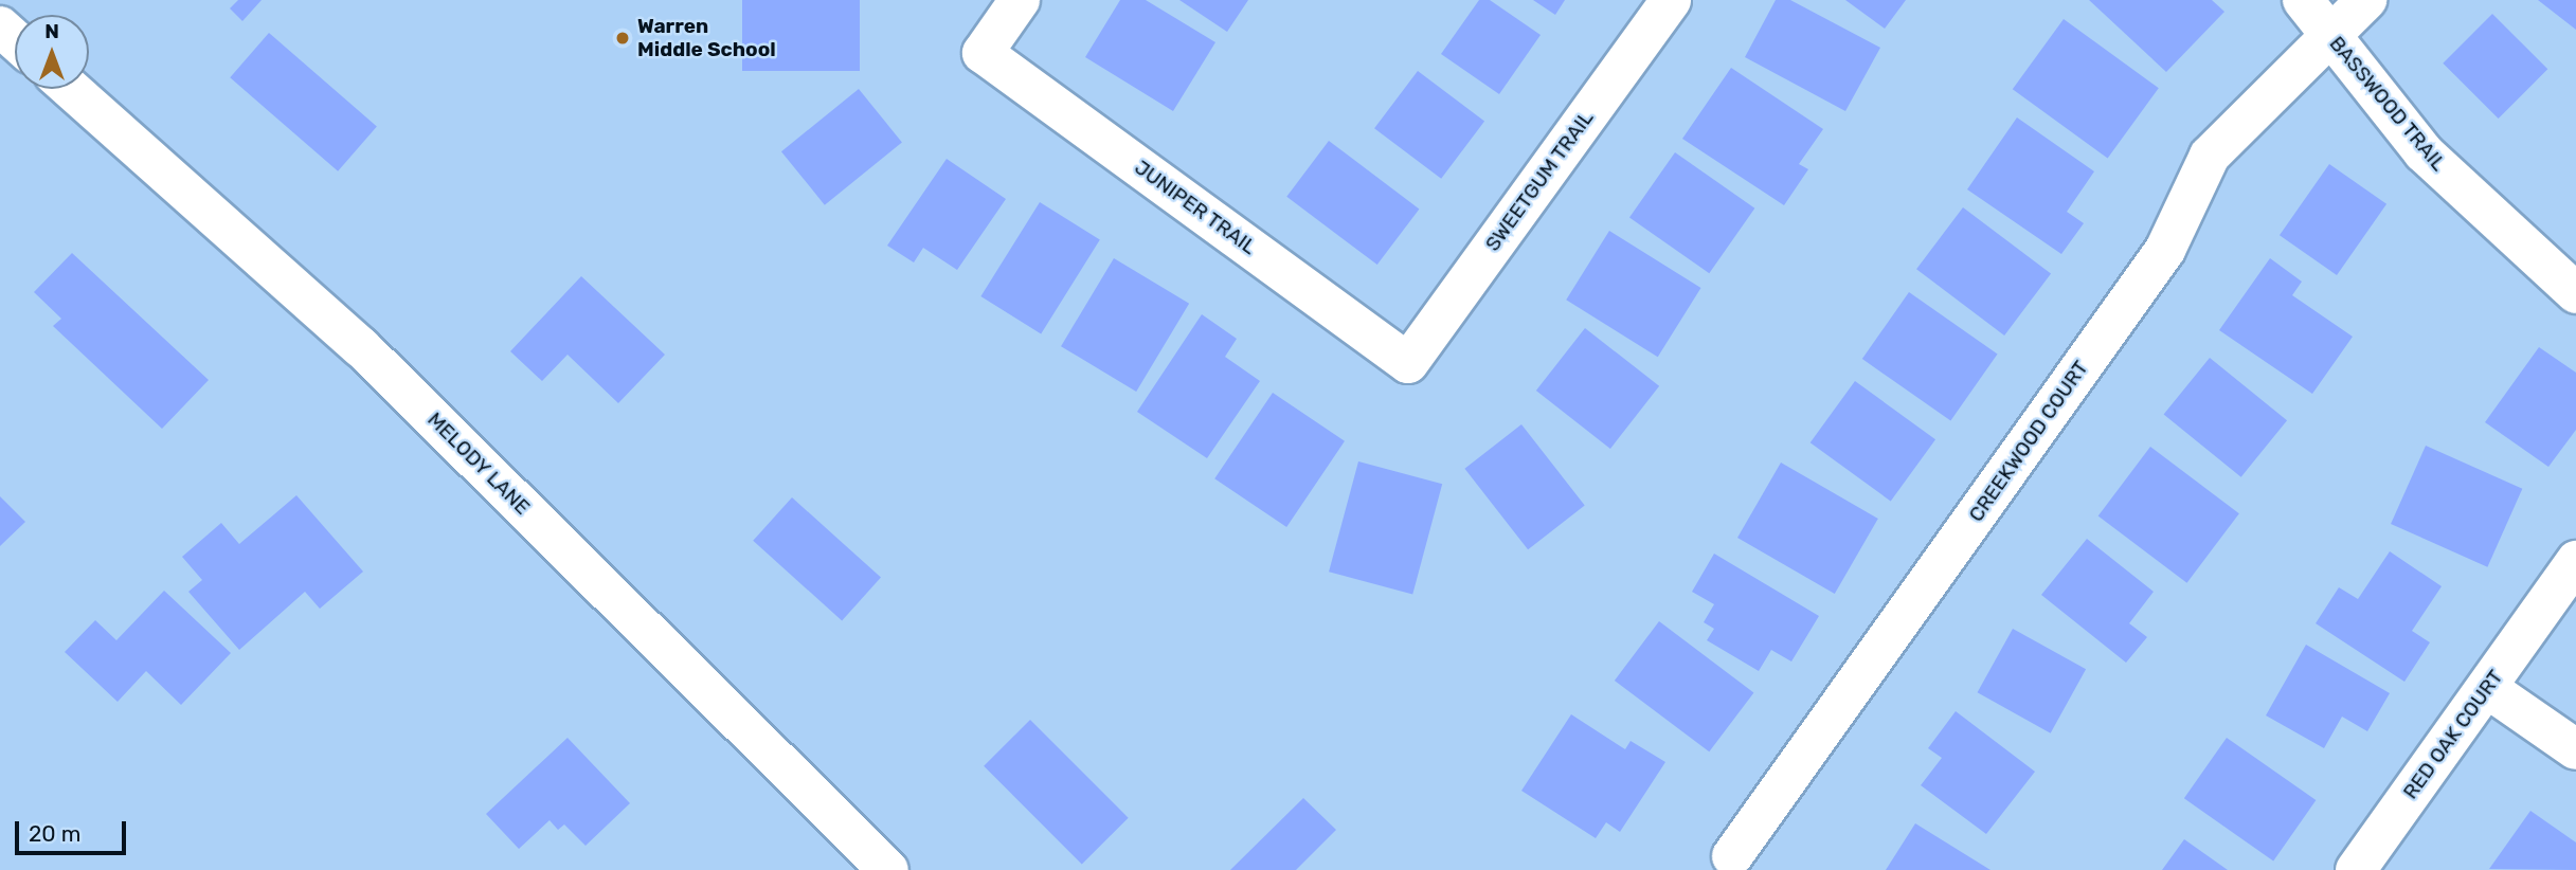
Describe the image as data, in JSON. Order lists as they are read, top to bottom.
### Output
{
  "streets": {
    "street": [
      "BASSWOOD TRAIL",
      "SWEETGUM TRAIL",
      "JUNIPER TRAIL",
      "CREEKWOOD COURT",
      "MELODY LANE",
      "RED OAK COURT"
    ]
  },
  "crossings": [
    ["BASSWOOD TRAIL", "CREEKWOOD COURT"],
    ["SWEETGUM TRAIL", "JUNIPER TRAIL"]
  ],
  "places": ["Warren Middle School"],
  "scale_bar": "20 m",
  "north": "top"
}
